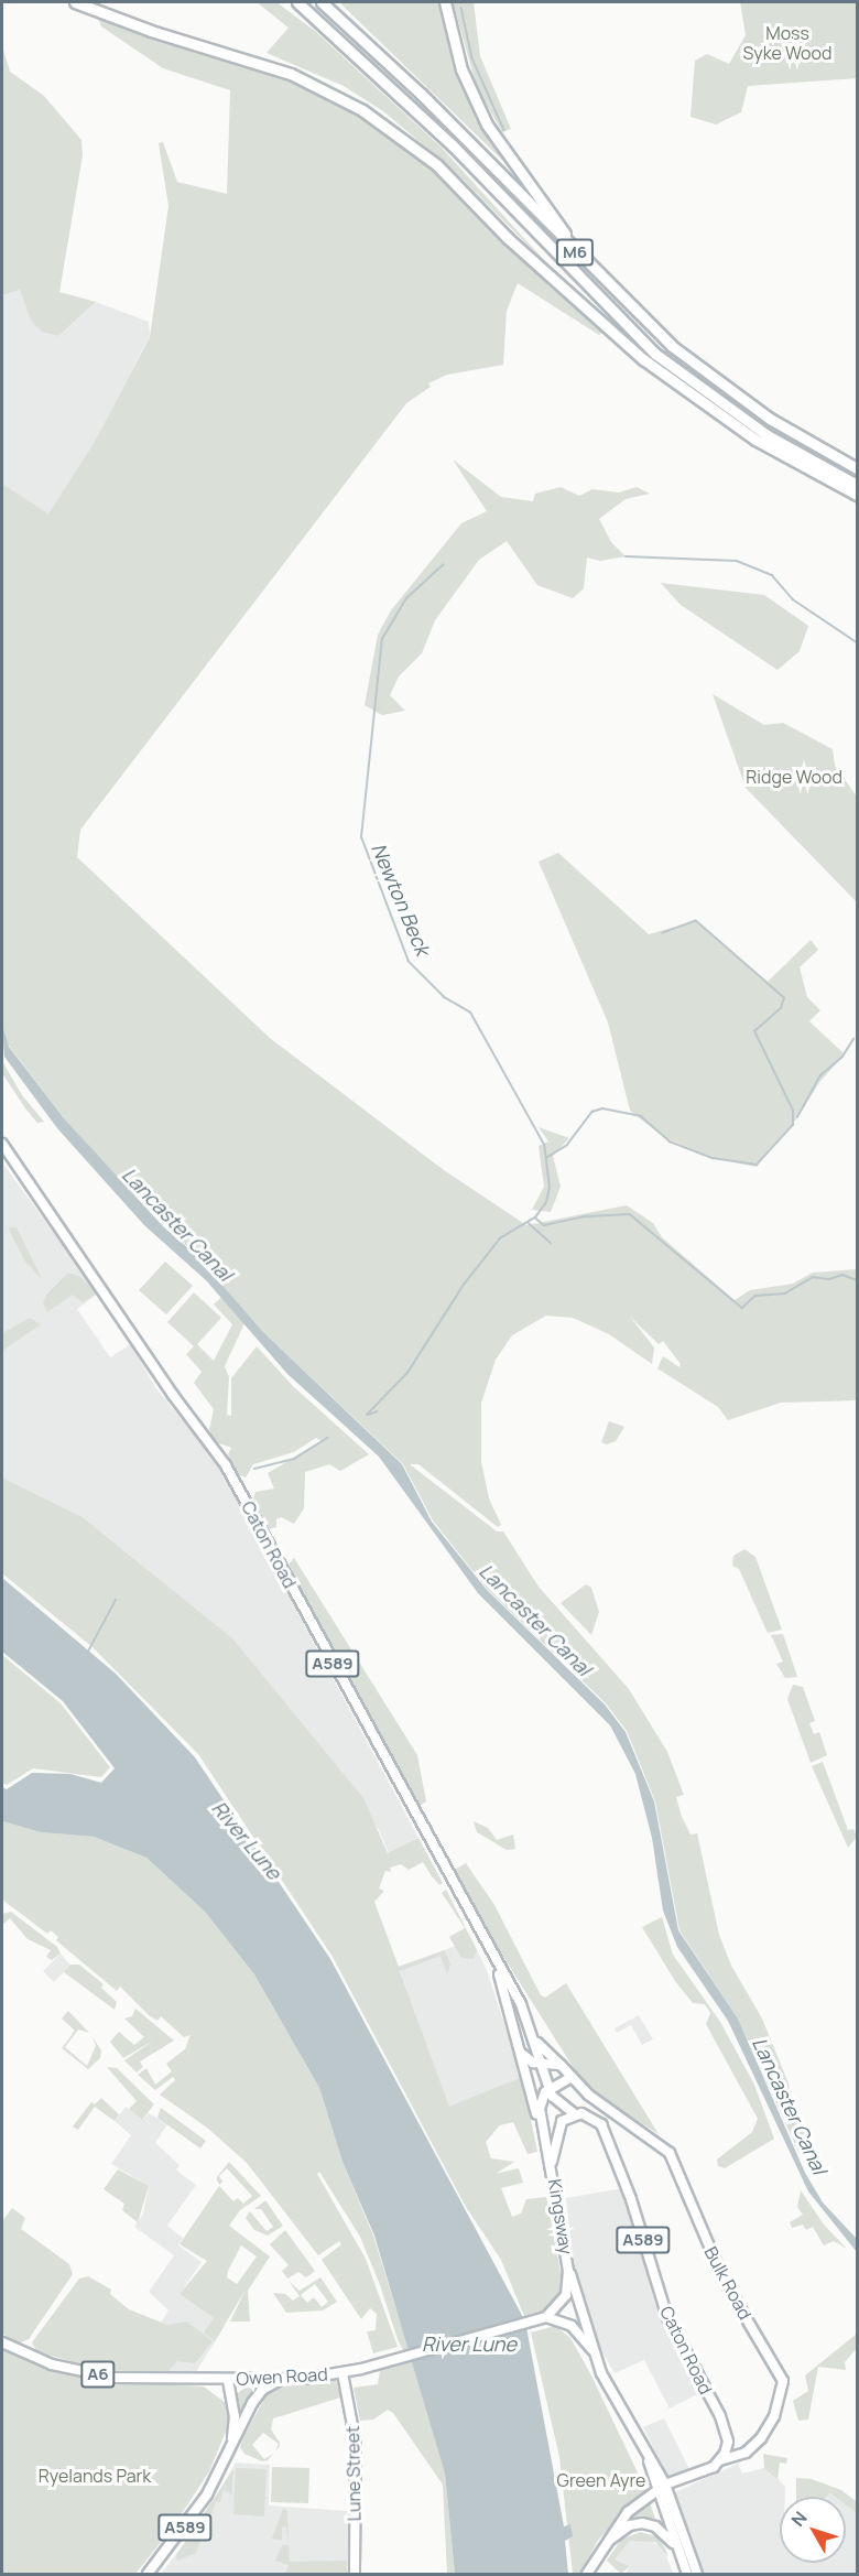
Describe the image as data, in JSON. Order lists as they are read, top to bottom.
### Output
{
  "streets": {
    "highway": ["M6"],
    "main road": [
      "Caton Road",
      "A589",
      "Kingsway",
      "Bulk Road",
      "A6",
      "Owen Road"
    ],
    "street": ["Lune Street"]
  },
  "crossings": [
    ["Caton Road", "A589"],
    ["Caton Road", "Bulk Road"],
    ["A589", "Kingsway"],
    ["A589", "Owen Road"],
    ["Owen Road", "Lune Street"]
  ],
  "water": ["Newton Beck", "Lancaster Canal", "River Lune"],
  "parks": [
    "Moss Syke Wood",
    "Ridge Wood",
    "Ryelands Park",
    "Green Ayre"
  ],
  "north": "top left"
}
